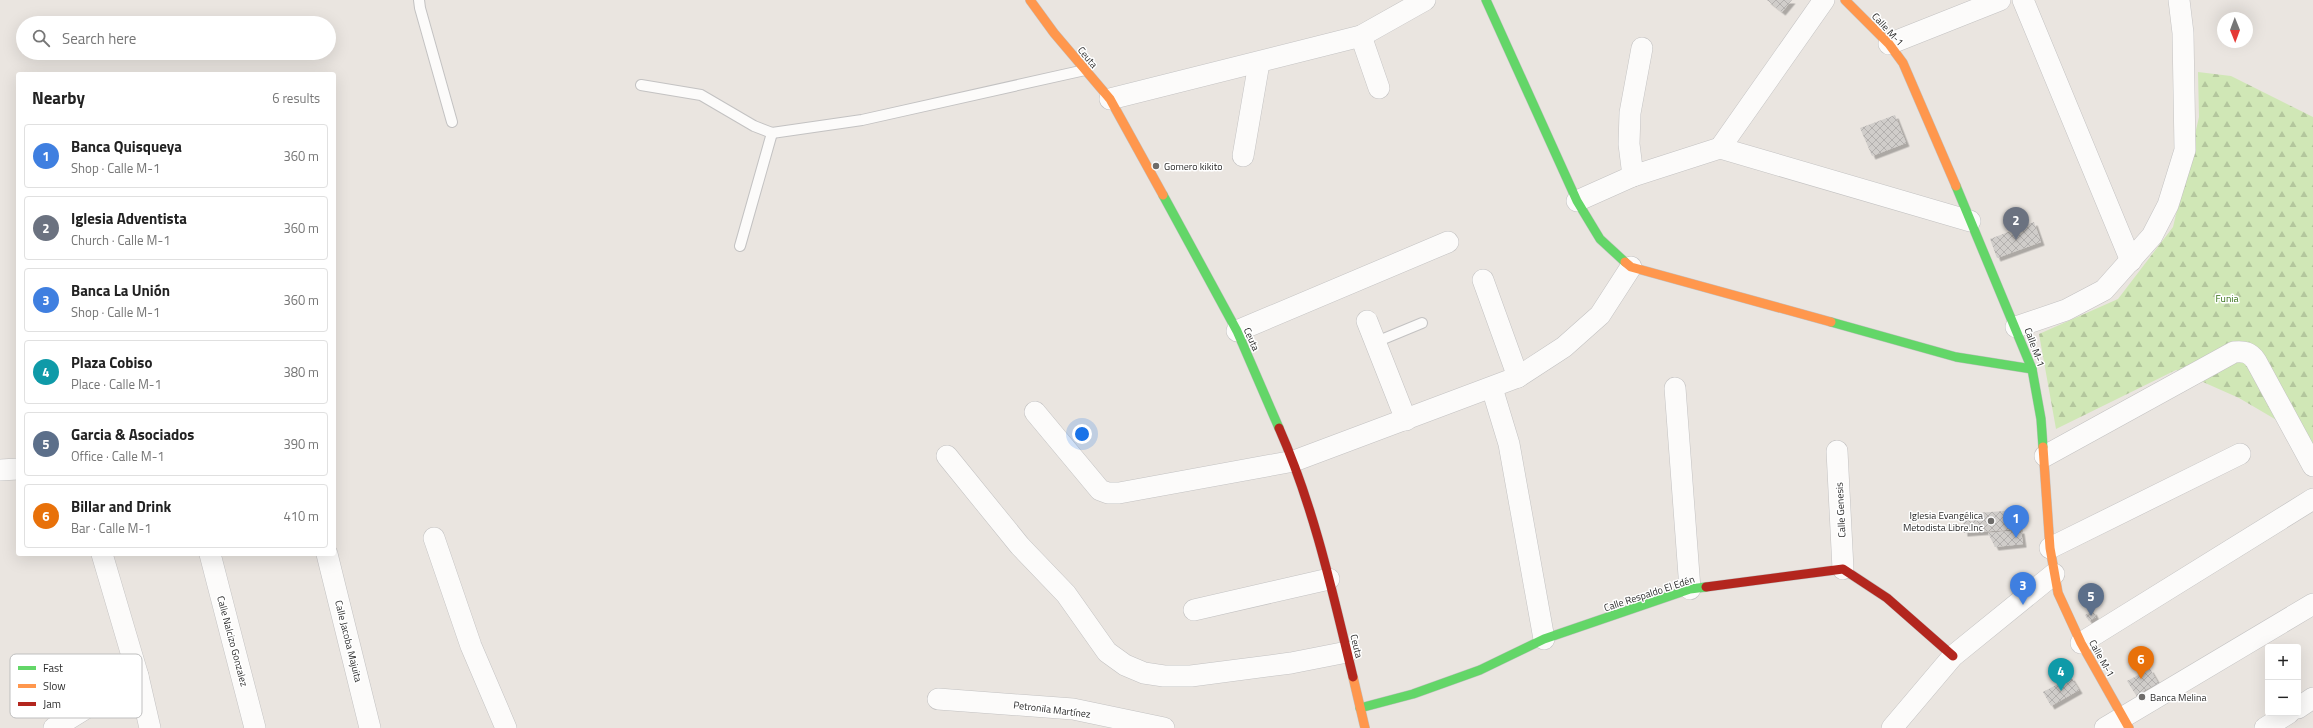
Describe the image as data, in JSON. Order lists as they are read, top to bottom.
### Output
{
  "streets": {
    "street": [
      "Calle M-1",
      "Ceuta",
      "Calle Genesis",
      "Calle Respaldo El Edén",
      "Calle Nalcizo Gonzalez",
      "Calle Jacoba Majuita",
      "Petronila Martínez"
    ]
  },
  "crossings": [
    ["Ceuta", "Calle Respaldo El Edén"],
    ["Calle Genesis", "Calle Respaldo El Edén"]
  ],
  "parks": ["Funia"],
  "places": ["Gomero kikito", "Iglesia Evangélica Metodista Libre.Inc", "Banca Melina"],
  "legend": ["Fast", "Slow", "Jam"],
  "north": "bottom",
  "page": {
    "search": "Search here",
    "heading": ["Nearby", "6 results"],
    "list": [
      {
        "mark": "1",
        "name": "Banca Quisqueya",
        "note": "Shop · Calle M-1",
        "value": "360 m"
      },
      {
        "mark": "2",
        "name": "Iglesia Adventista",
        "note": "Church · Calle M-1",
        "value": "360 m"
      },
      {
        "mark": "3",
        "name": "Banca La Unión",
        "note": "Shop · Calle M-1",
        "value": "360 m"
      },
      {
        "mark": "4",
        "name": "Plaza Cobiso",
        "note": "Place · Calle M-1",
        "value": "380 m"
      },
      {
        "mark": "5",
        "name": "Garcia & Asociados",
        "note": "Office · Calle M-1",
        "value": "390 m"
      },
      {
        "mark": "6",
        "name": "Billar and Drink",
        "note": "Bar · Calle M-1",
        "value": "410 m"
      }
    ],
    "pins": [
      "2",
      "1",
      "3",
      "5",
      "6",
      "4"
    ],
    "map_buttons": ["+", "−"]
  }
}
